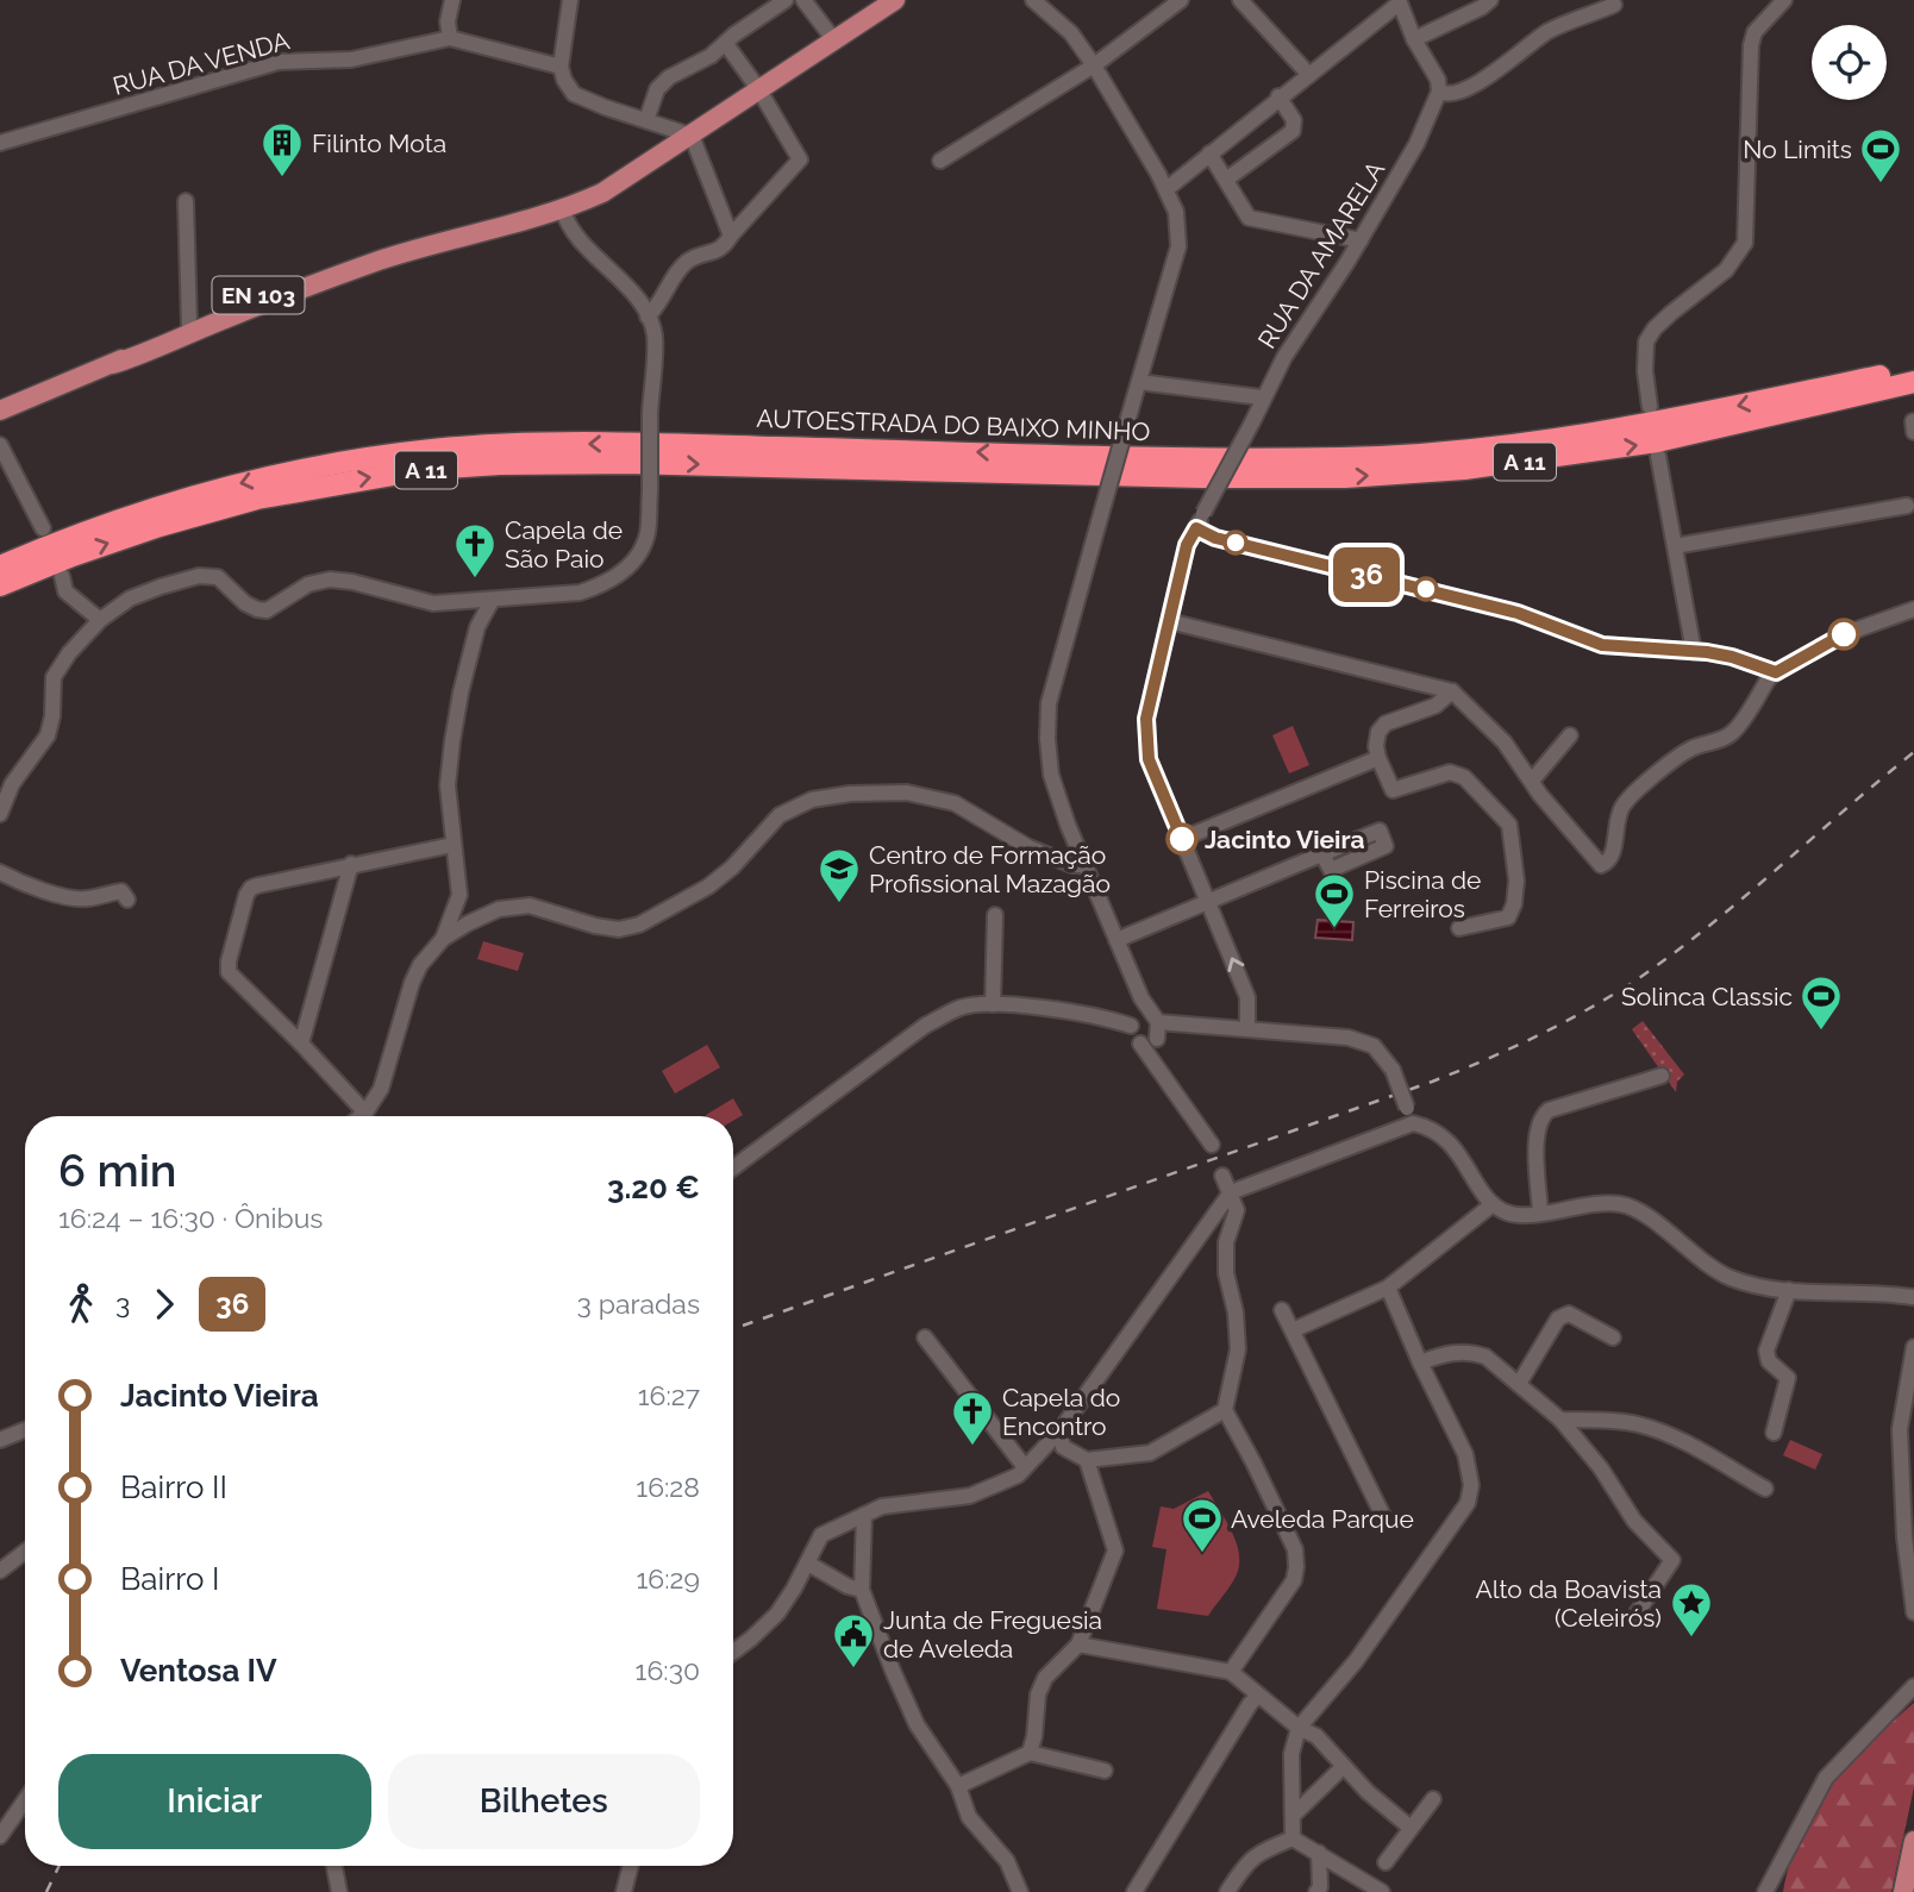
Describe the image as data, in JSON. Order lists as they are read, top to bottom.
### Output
{
  "streets": {
    "highway": ["AUTOESTRADA DO BAIXO MINHO", "A 11"],
    "main road": ["EN 103"],
    "street": ["RUA DA VENDA", "RUA DA AMARELA"]
  },
  "crossings": [
    ["AUTOESTRADA DO BAIXO MINHO", "A 11"]
  ],
  "places": {
    "building": ["Filinto Mota"],
    "sports": [
      "No Limits",
      "Piscina de Ferreiros",
      "Solinca Classic",
      "Aveleda Parque"
    ],
    "church": ["Capela de São Paio", "Capela do Encontro"],
    "other": ["Jacinto Vieira"],
    "school or university": ["Centro de Formação Profissional Mazagão"],
    "place": ["Alto da Boavista (Celeirós)"],
    "public building": ["Junta de Freguesia de Aveleda"]
  },
  "lines": ["bus line 36"],
  "page": {
    "on_map": "36",
    "heading": ["6 min", "16:24 – 16:30 · Ônibus", "3.20 €"],
    "legs": ["3", "36", "3 paradas"],
    "list": [
      {
        "name": "Jacinto Vieira",
        "value": "16:27"
      },
      {
        "name": "Bairro II",
        "value": "16:28"
      },
      {
        "name": "Bairro I",
        "value": "16:29"
      },
      {
        "name": "Ventosa IV",
        "value": "16:30"
      }
    ],
    "buttons": ["Iniciar", "Bilhetes"]
  }
}
